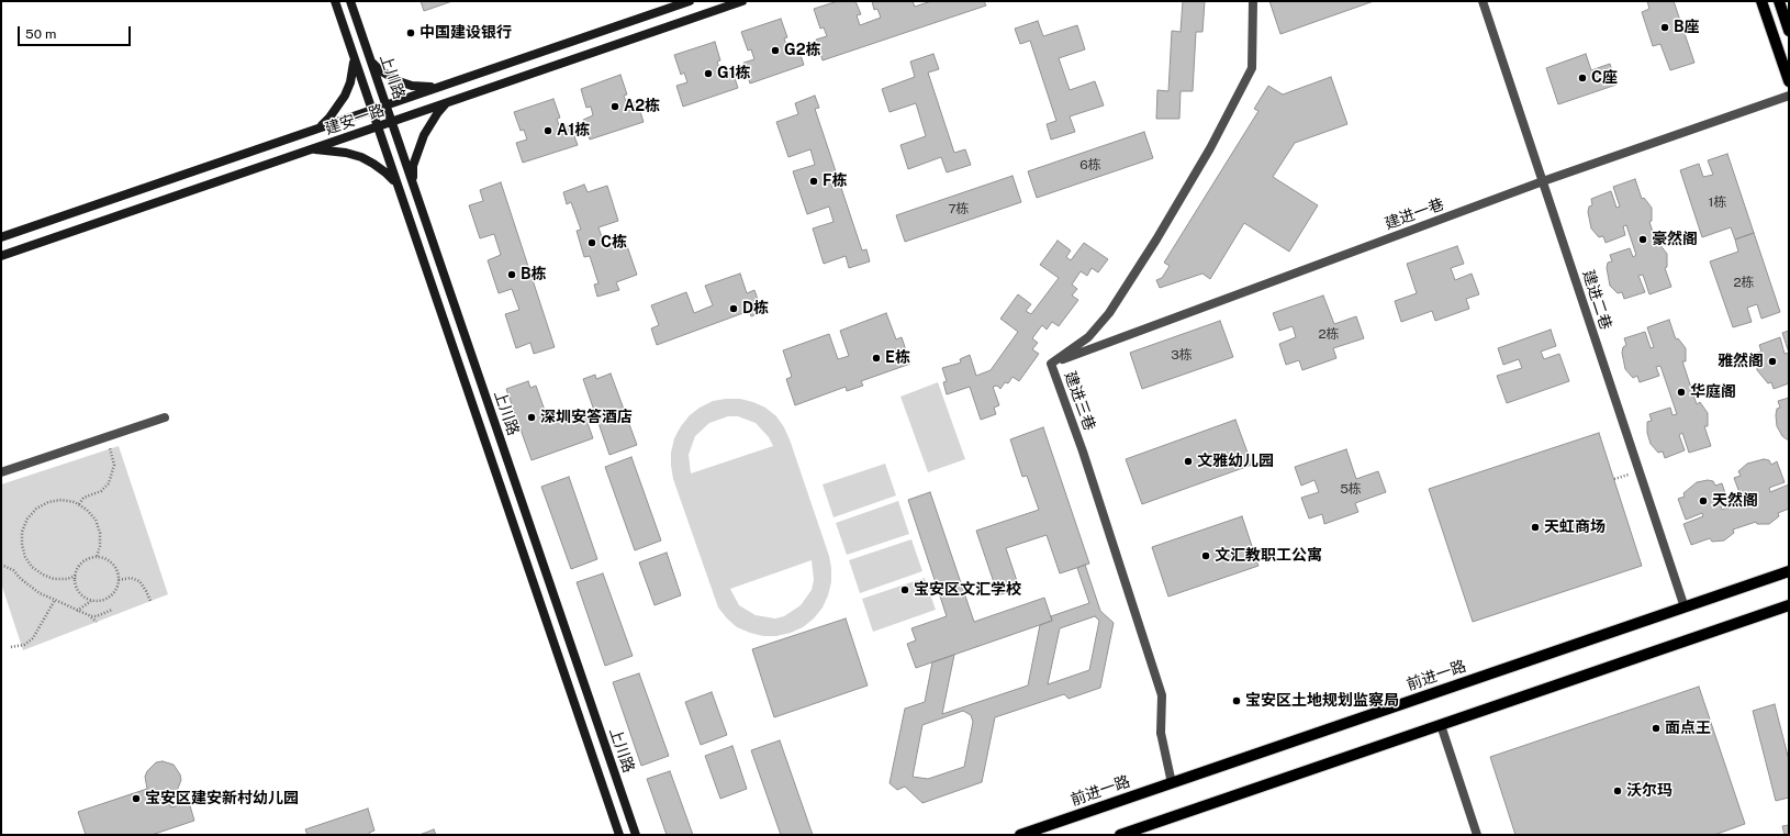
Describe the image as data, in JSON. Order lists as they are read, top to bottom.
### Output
{
  "streets": {
    "main road": ["上川路", "建安一路", "前进一路"],
    "street": ["建进一巷", "建进二巷", "建进三巷"]
  },
  "crossings": [
    ["上川路", "建安一路"],
    ["建进一巷", "建进二巷"],
    ["建进一巷", "建进三巷"],
    ["建进二巷", "前进一路"],
    ["建进三巷", "前进一路"]
  ],
  "places": [
    "B座",
    "中国建设银行",
    "G2栋",
    "G1栋",
    "C座",
    "A2栋",
    "A1栋",
    "F栋",
    "豪然阁",
    "C栋",
    "B栋",
    "D栋",
    "E栋",
    "雅然阁",
    "华庭阁",
    "深圳安答酒店",
    "文雅幼儿园",
    "天然阁",
    "天虹商场",
    "文汇教职工公寓",
    "宝安区文汇学校",
    "宝安区土地规划监察局",
    "面点王",
    "沃尔玛",
    "宝安区建安新村幼儿园"
  ],
  "house_numbers": [
    "6栋",
    "1栋",
    "7栋",
    "2栋",
    "2栋",
    "3栋",
    "5栋"
  ],
  "scale_bar": "50 m"
}
